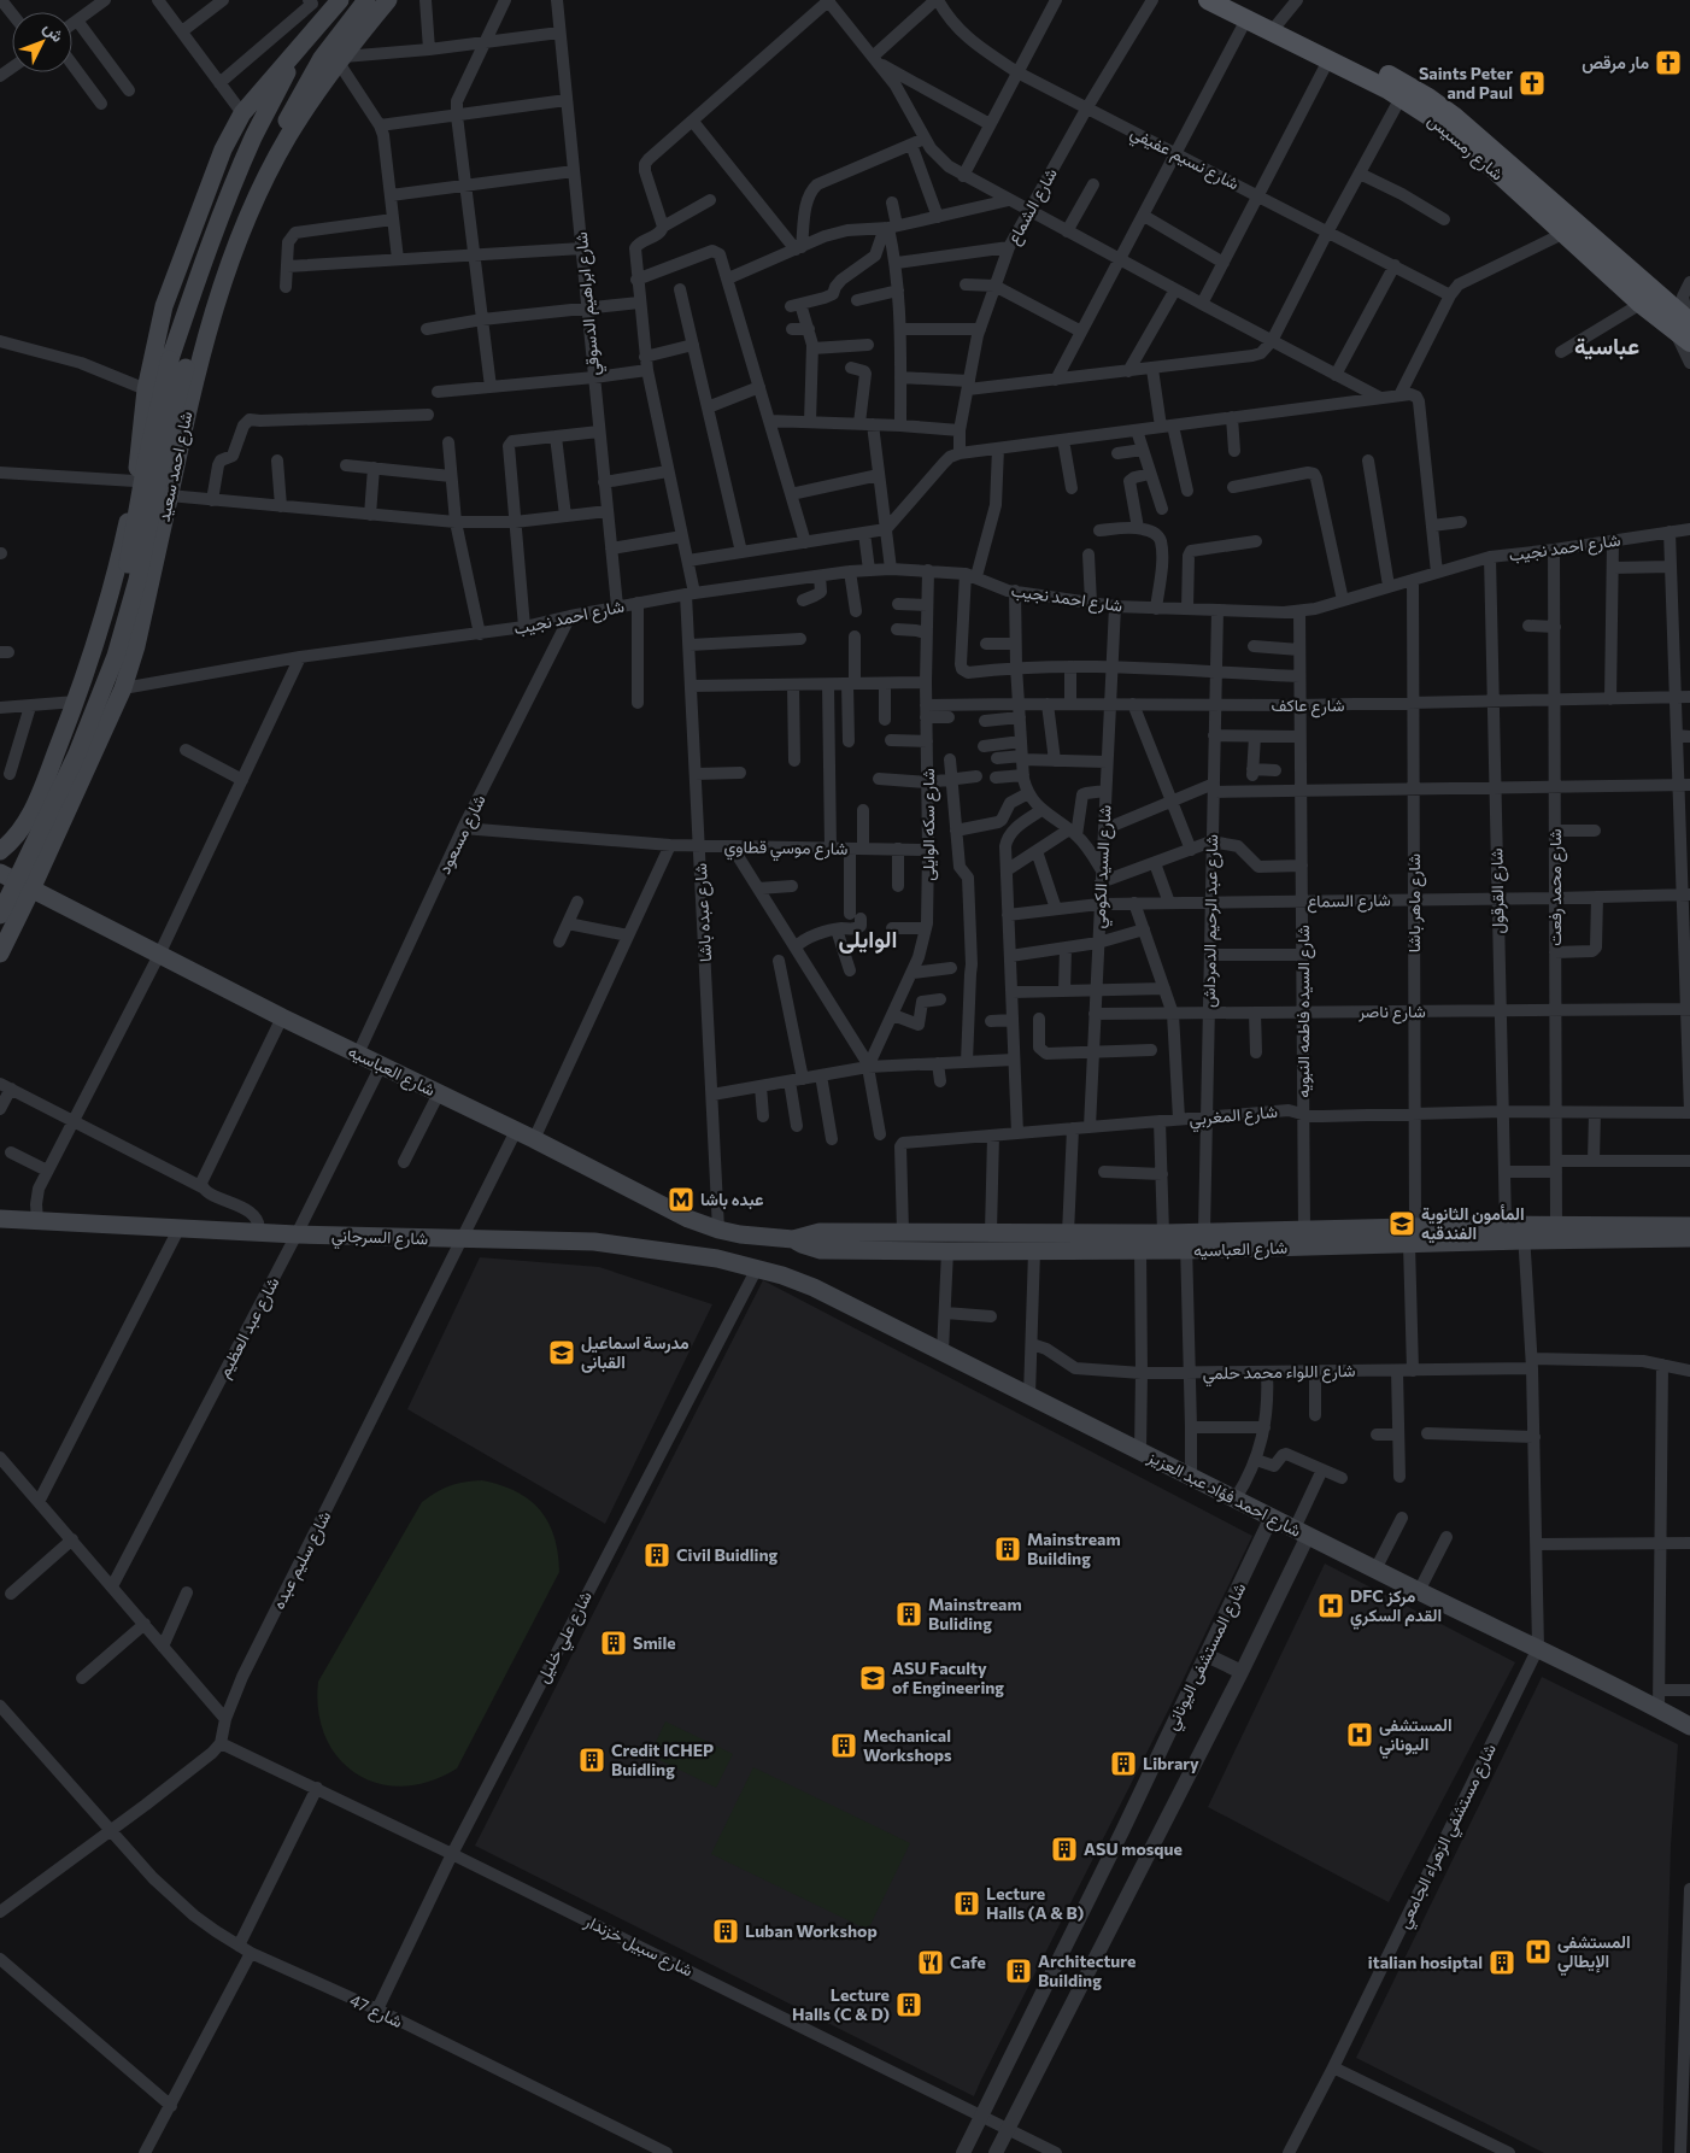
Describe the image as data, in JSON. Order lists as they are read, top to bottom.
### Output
{
  "streets": {
    "main road": [
      "شارع رمسيس",
      "شارع احمد سعيد",
      "شارع العباسيه",
      "شارع السرجاني",
      "شارع احمد فؤاد عبد العزيز"
    ],
    "street": [
      "شارع نسيم عفيفي",
      "شارع الشماع",
      "شارع ابراهيم الدسوقي",
      "شارع احمد نجيب",
      "شارع عاكف",
      "شارع سكه الوايلى",
      "شارع مسعود",
      "شارع موسي قطاوي",
      "شارع السيد الكومي",
      "شارع محمد رفعت",
      "شارع القرقول",
      "شارع السماع",
      "شارع ماهر باشا",
      "شارع عبده باشا",
      "شارع عبد الرحيم الدمرداش",
      "شارع السيده فاطمه النبويه",
      "شارع ناصر",
      "شارع المغربي",
      "شارع عبد العظيم",
      "شارع اللواء محمد حلمي",
      "شارع سليم عبده",
      "شارع علي خليل",
      "شارع المستشفى اليوناني",
      "شارع مستشفي الزهراء الجامعي",
      "شارع سبيل خزندار",
      "شارع 47"
    ]
  },
  "crossings": [
    ["شارع نسيم عفيفي", "شارع الشماع"],
    ["شارع ابراهيم الدسوقي", "شارع احمد نجيب"],
    ["شارع احمد سعيد", "شارع احمد نجيب"],
    ["شارع احمد سعيد", "شارع العباسيه"],
    ["شارع احمد نجيب", "شارع سكه الوايلى"],
    ["شارع احمد نجيب", "شارع مسعود"],
    ["شارع احمد نجيب", "شارع السيد الكومي"],
    ["شارع احمد نجيب", "شارع محمد رفعت"],
    ["شارع احمد نجيب", "شارع القرقول"],
    ["شارع احمد نجيب", "شارع ماهر باشا"],
    ["شارع احمد نجيب", "شارع عبده باشا"],
    ["شارع احمد نجيب", "شارع عبد الرحيم الدمرداش"],
    ["شارع احمد نجيب", "شارع السيده فاطمه النبويه"],
    ["شارع عاكف", "شارع سكه الوايلى"],
    ["شارع عاكف", "شارع السيد الكومي"],
    ["شارع عاكف", "شارع محمد رفعت"],
    ["شارع عاكف", "شارع القرقول"],
    ["شارع عاكف", "شارع ماهر باشا"],
    ["شارع عاكف", "شارع عبد الرحيم الدمرداش"],
    ["شارع عاكف", "شارع السيده فاطمه النبويه"],
    ["شارع سكه الوايلى", "شارع موسي قطاوي"],
    ["شارع مسعود", "شارع موسي قطاوي"],
    ["شارع مسعود", "شارع العباسيه"],
    ["شارع موسي قطاوي", "شارع عبده باشا"],
    ["شارع السيد الكومي", "شارع السماع"],
    ["شارع السيد الكومي", "شارع ناصر"],
    ["شارع السيد الكومي", "شارع المغربي"],
    ["شارع محمد رفعت", "شارع السماع"],
    ["شارع محمد رفعت", "شارع ناصر"],
    ["شارع محمد رفعت", "شارع العباسيه"],
    ["شارع محمد رفعت", "شارع المغربي"],
    ["شارع القرقول", "شارع السماع"],
    ["شارع القرقول", "شارع ناصر"],
    ["شارع القرقول", "شارع العباسيه"],
    ["شارع القرقول", "شارع المغربي"],
    ["شارع القرقول", "شارع اللواء محمد حلمي"],
    ["شارع القرقول", "شارع احمد فؤاد عبد العزيز"],
    ["شارع القرقول", "شارع مستشفي الزهراء الجامعي"],
    ["شارع السماع", "شارع ماهر باشا"],
    ["شارع السماع", "شارع عبد الرحيم الدمرداش"],
    ["شارع السماع", "شارع السيده فاطمه النبويه"],
    ["شارع ماهر باشا", "شارع ناصر"],
    ["شارع ماهر باشا", "شارع العباسيه"],
    ["شارع ماهر باشا", "شارع المغربي"],
    ["شارع ماهر باشا", "شارع اللواء محمد حلمي"],
    ["شارع عبده باشا", "شارع العباسيه"],
    ["شارع عبد الرحيم الدمرداش", "شارع ناصر"],
    ["شارع عبد الرحيم الدمرداش", "شارع العباسيه"],
    ["شارع عبد الرحيم الدمرداش", "شارع المغربي"],
    ["شارع السيده فاطمه النبويه", "شارع ناصر"],
    ["شارع السيده فاطمه النبويه", "شارع العباسيه"],
    ["شارع السيده فاطمه النبويه", "شارع المغربي"],
    ["شارع العباسيه", "شارع المغربي"],
    ["شارع العباسيه", "شارع عبد العظيم"],
    ["شارع العباسيه", "شارع سليم عبده"],
    ["شارع السرجاني", "شارع عبد العظيم"],
    ["شارع السرجاني", "شارع احمد فؤاد عبد العزيز"],
    ["شارع السرجاني", "شارع سليم عبده"],
    ["شارع السرجاني", "شارع علي خليل"],
    ["شارع احمد فؤاد عبد العزيز", "شارع علي خليل"],
    ["شارع احمد فؤاد عبد العزيز", "شارع المستشفى اليوناني"],
    ["شارع احمد فؤاد عبد العزيز", "شارع مستشفي الزهراء الجامعي"],
    ["شارع سليم عبده", "شارع سبيل خزندار"],
    ["شارع علي خليل", "شارع سبيل خزندار"],
    ["شارع علي خليل", "شارع 47"],
    ["شارع المستشفى اليوناني", "شارع سبيل خزندار"]
  ],
  "districts": ["عباسية", "الوايلى"],
  "places": {
    "church": ["مار مرقص", "Saints Peter and Paul"],
    "metro station": ["عبده باشا"],
    "school or university": ["المأمون الثانوية الفندقيه", "مدرسة اسماعيل القبانى", "ASU Faculty of Engineering"],
    "building": [
      "Mainstream Building",
      "Civil Buidling",
      "Mainstream Buliding",
      "Smile",
      "Mechanical Workshops",
      "Credit ICHEP Buidling",
      "Library",
      "ASU mosque",
      "Lecture Halls (A & B)",
      "Luban Workshop",
      "italian hosiptal",
      "Architecture Building",
      "Lecture Halls (C & D)"
    ],
    "hospital": ["DFC مركز القدم السكري", "المستشفى اليوناني", "المستشفى الإيطالي"],
    "restaurant": ["Cafe"]
  },
  "north": "top right"
}
